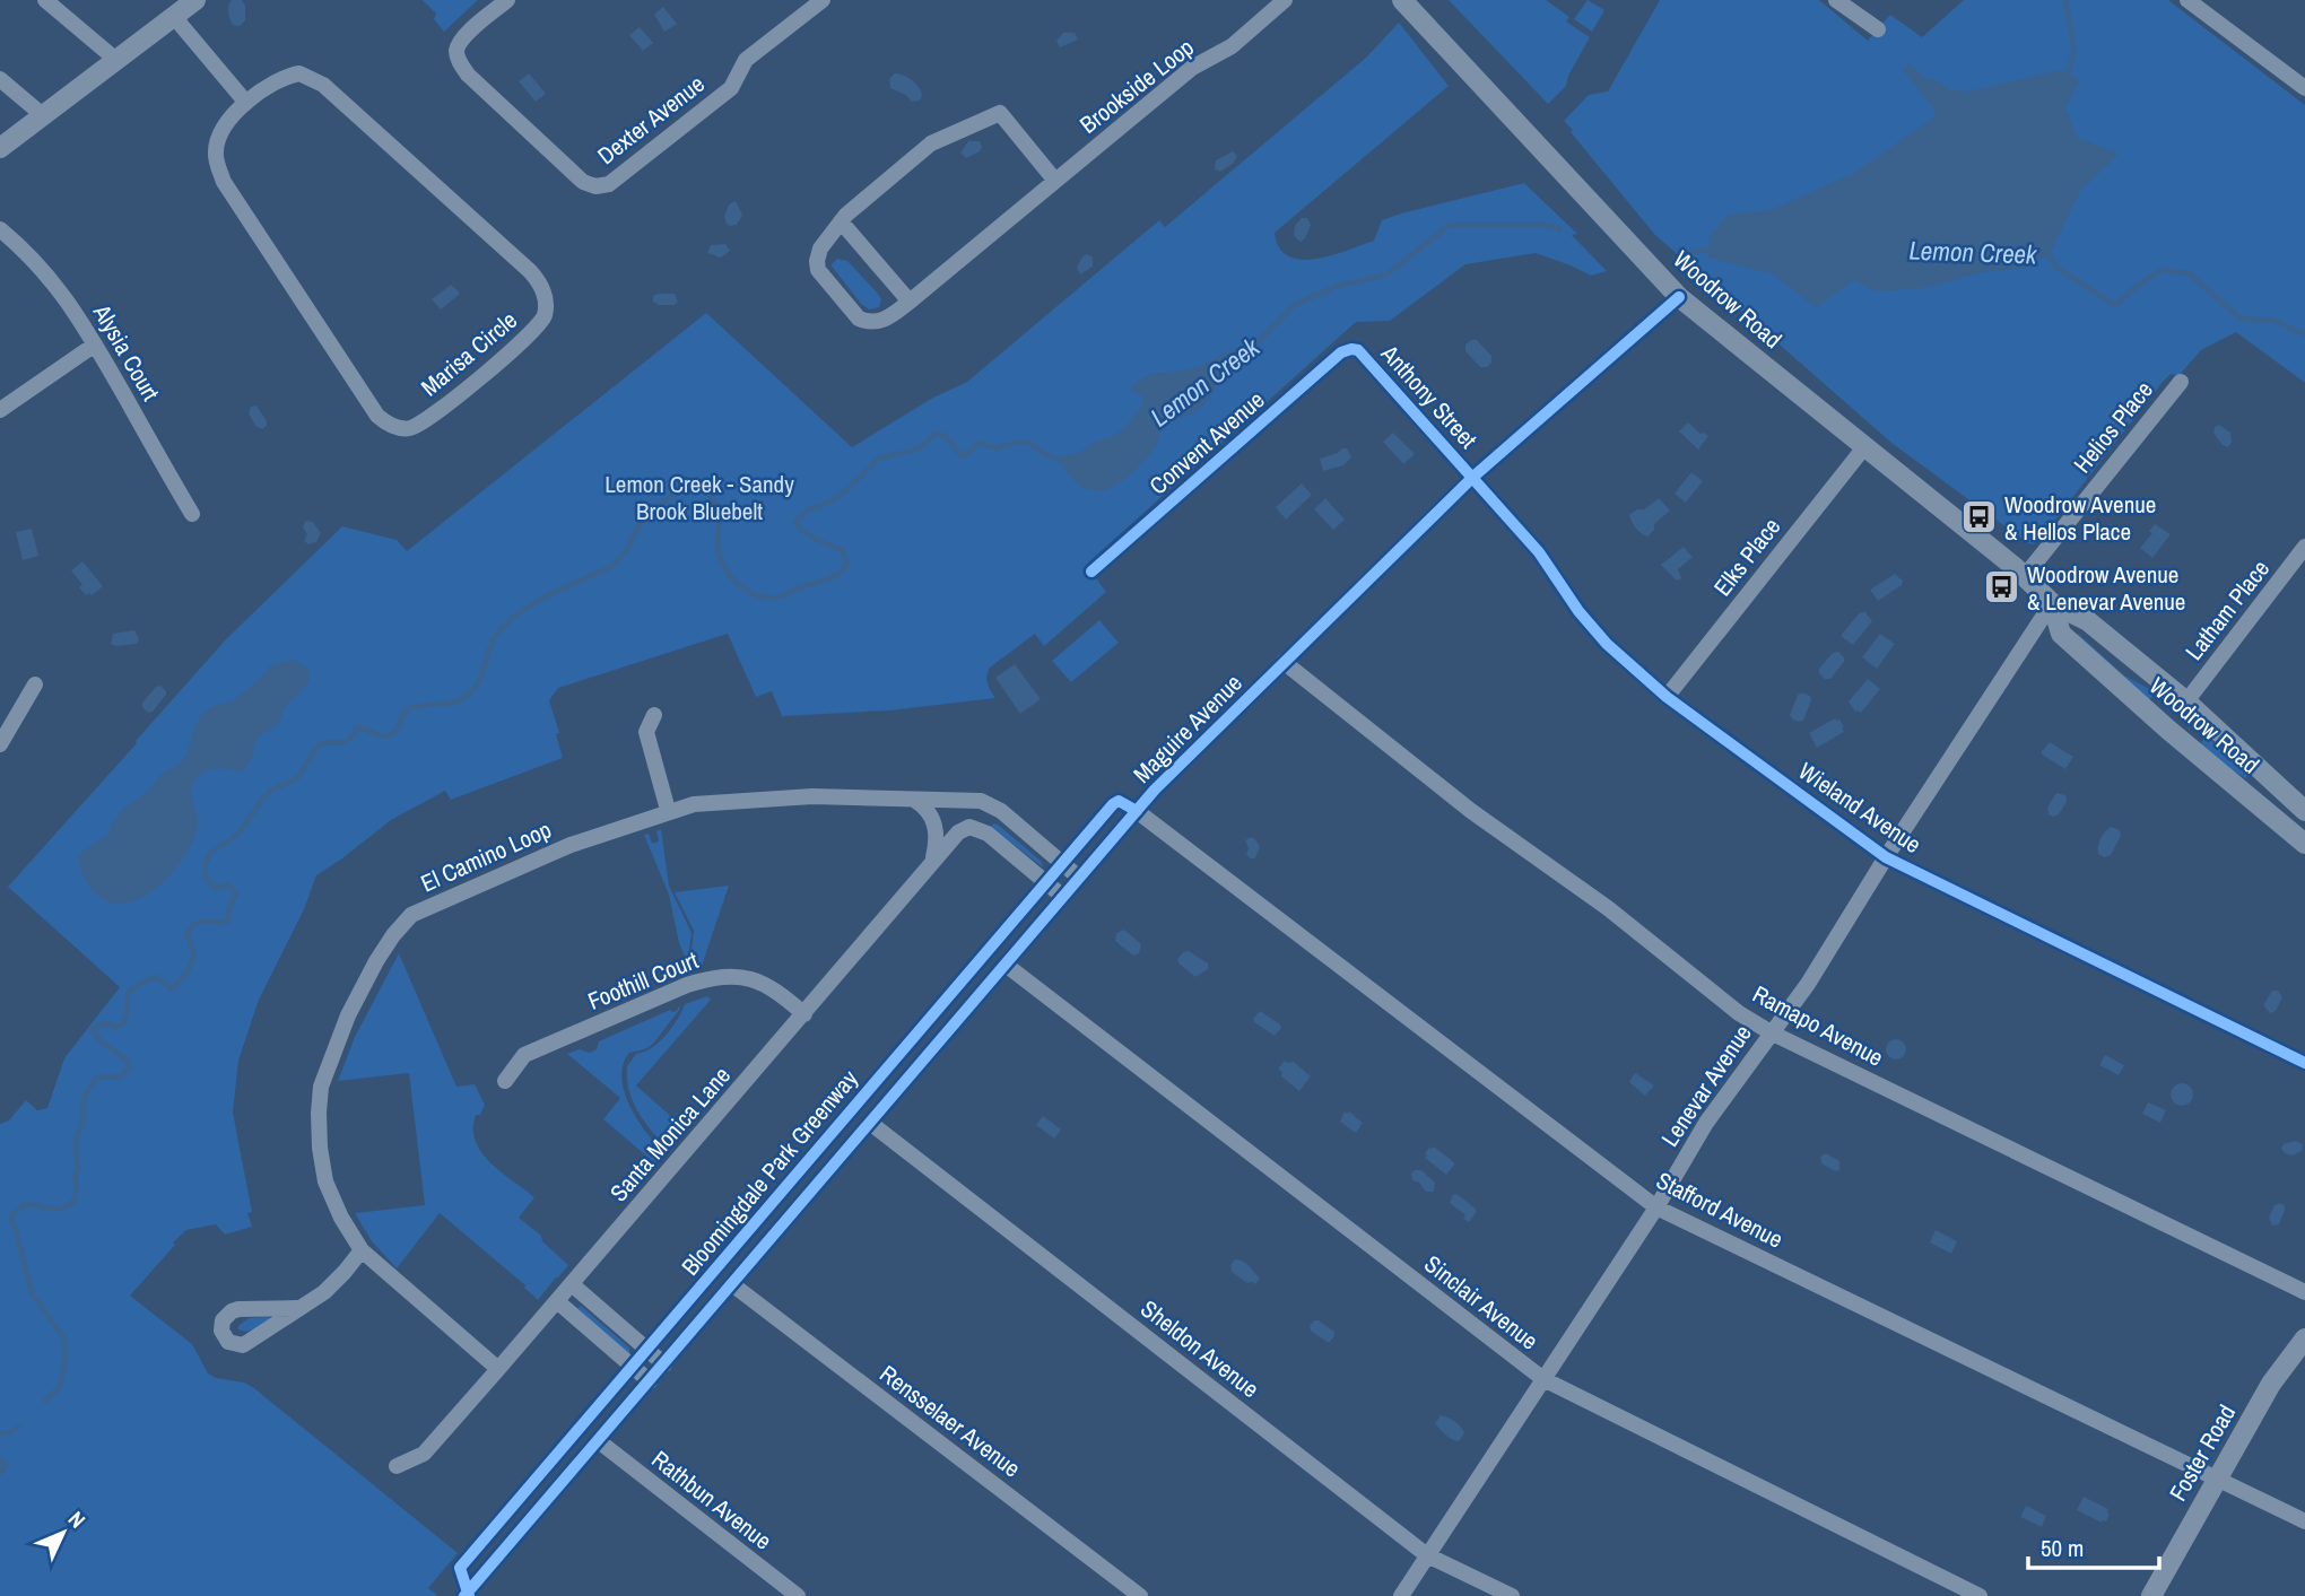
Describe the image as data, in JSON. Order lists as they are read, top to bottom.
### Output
{
  "streets": {
    "street": [
      "Brookside Loop",
      "Dexter Avenue",
      "Woodrow Road",
      "Alysia Court",
      "Marisa Circle",
      "Anthony Street",
      "Helios Place",
      "Convent Avenue",
      "Elks Place",
      "Latham Place",
      "Maguire Avenue",
      "Wieland Avenue",
      "El Camino Loop",
      "Foothill Court",
      "Ramapo Avenue",
      "Lenevar Avenue",
      "Santa Monica Lane",
      "Stafford Avenue",
      "Sinclair Avenue",
      "Sheldon Avenue",
      "Rensselaer Avenue",
      "Foster Road",
      "Rathbun Avenue"
    ],
    "cycle path": ["Bloomingdale Park Greenway"]
  },
  "crossings": [
    ["Woodrow Road", "Helios Place"],
    ["Woodrow Road", "Elks Place"],
    ["Woodrow Road", "Latham Place"],
    ["Woodrow Road", "Maguire Avenue"],
    ["Woodrow Road", "Lenevar Avenue"],
    ["Anthony Street", "Convent Avenue"],
    ["Anthony Street", "Maguire Avenue"],
    ["Anthony Street", "Wieland Avenue"],
    ["Elks Place", "Wieland Avenue"],
    ["Maguire Avenue", "Wieland Avenue"],
    ["Maguire Avenue", "El Camino Loop"],
    ["Maguire Avenue", "Ramapo Avenue"],
    ["Maguire Avenue", "Santa Monica Lane"],
    ["Maguire Avenue", "Stafford Avenue"],
    ["Maguire Avenue", "Sinclair Avenue"],
    ["Maguire Avenue", "Sheldon Avenue"],
    ["Maguire Avenue", "Rensselaer Avenue"],
    ["Maguire Avenue", "Rathbun Avenue"],
    ["Wieland Avenue", "Lenevar Avenue"],
    ["El Camino Loop", "Santa Monica Lane"],
    ["Foothill Court", "Santa Monica Lane"],
    ["Ramapo Avenue", "Lenevar Avenue"],
    ["Lenevar Avenue", "Stafford Avenue"],
    ["Lenevar Avenue", "Sinclair Avenue"],
    ["Lenevar Avenue", "Sheldon Avenue"],
    ["Stafford Avenue", "Foster Road"]
  ],
  "water": ["Lemon Creek"],
  "parks": ["Lemon Creek - Sandy Brook Bluebelt"],
  "places": {
    "bus stop": ["Woodrow Avenue & Hellos Place", "Woodrow Avenue & Lenevar Avenue"]
  },
  "scale_bar": "50 m",
  "north": "top right"
}
